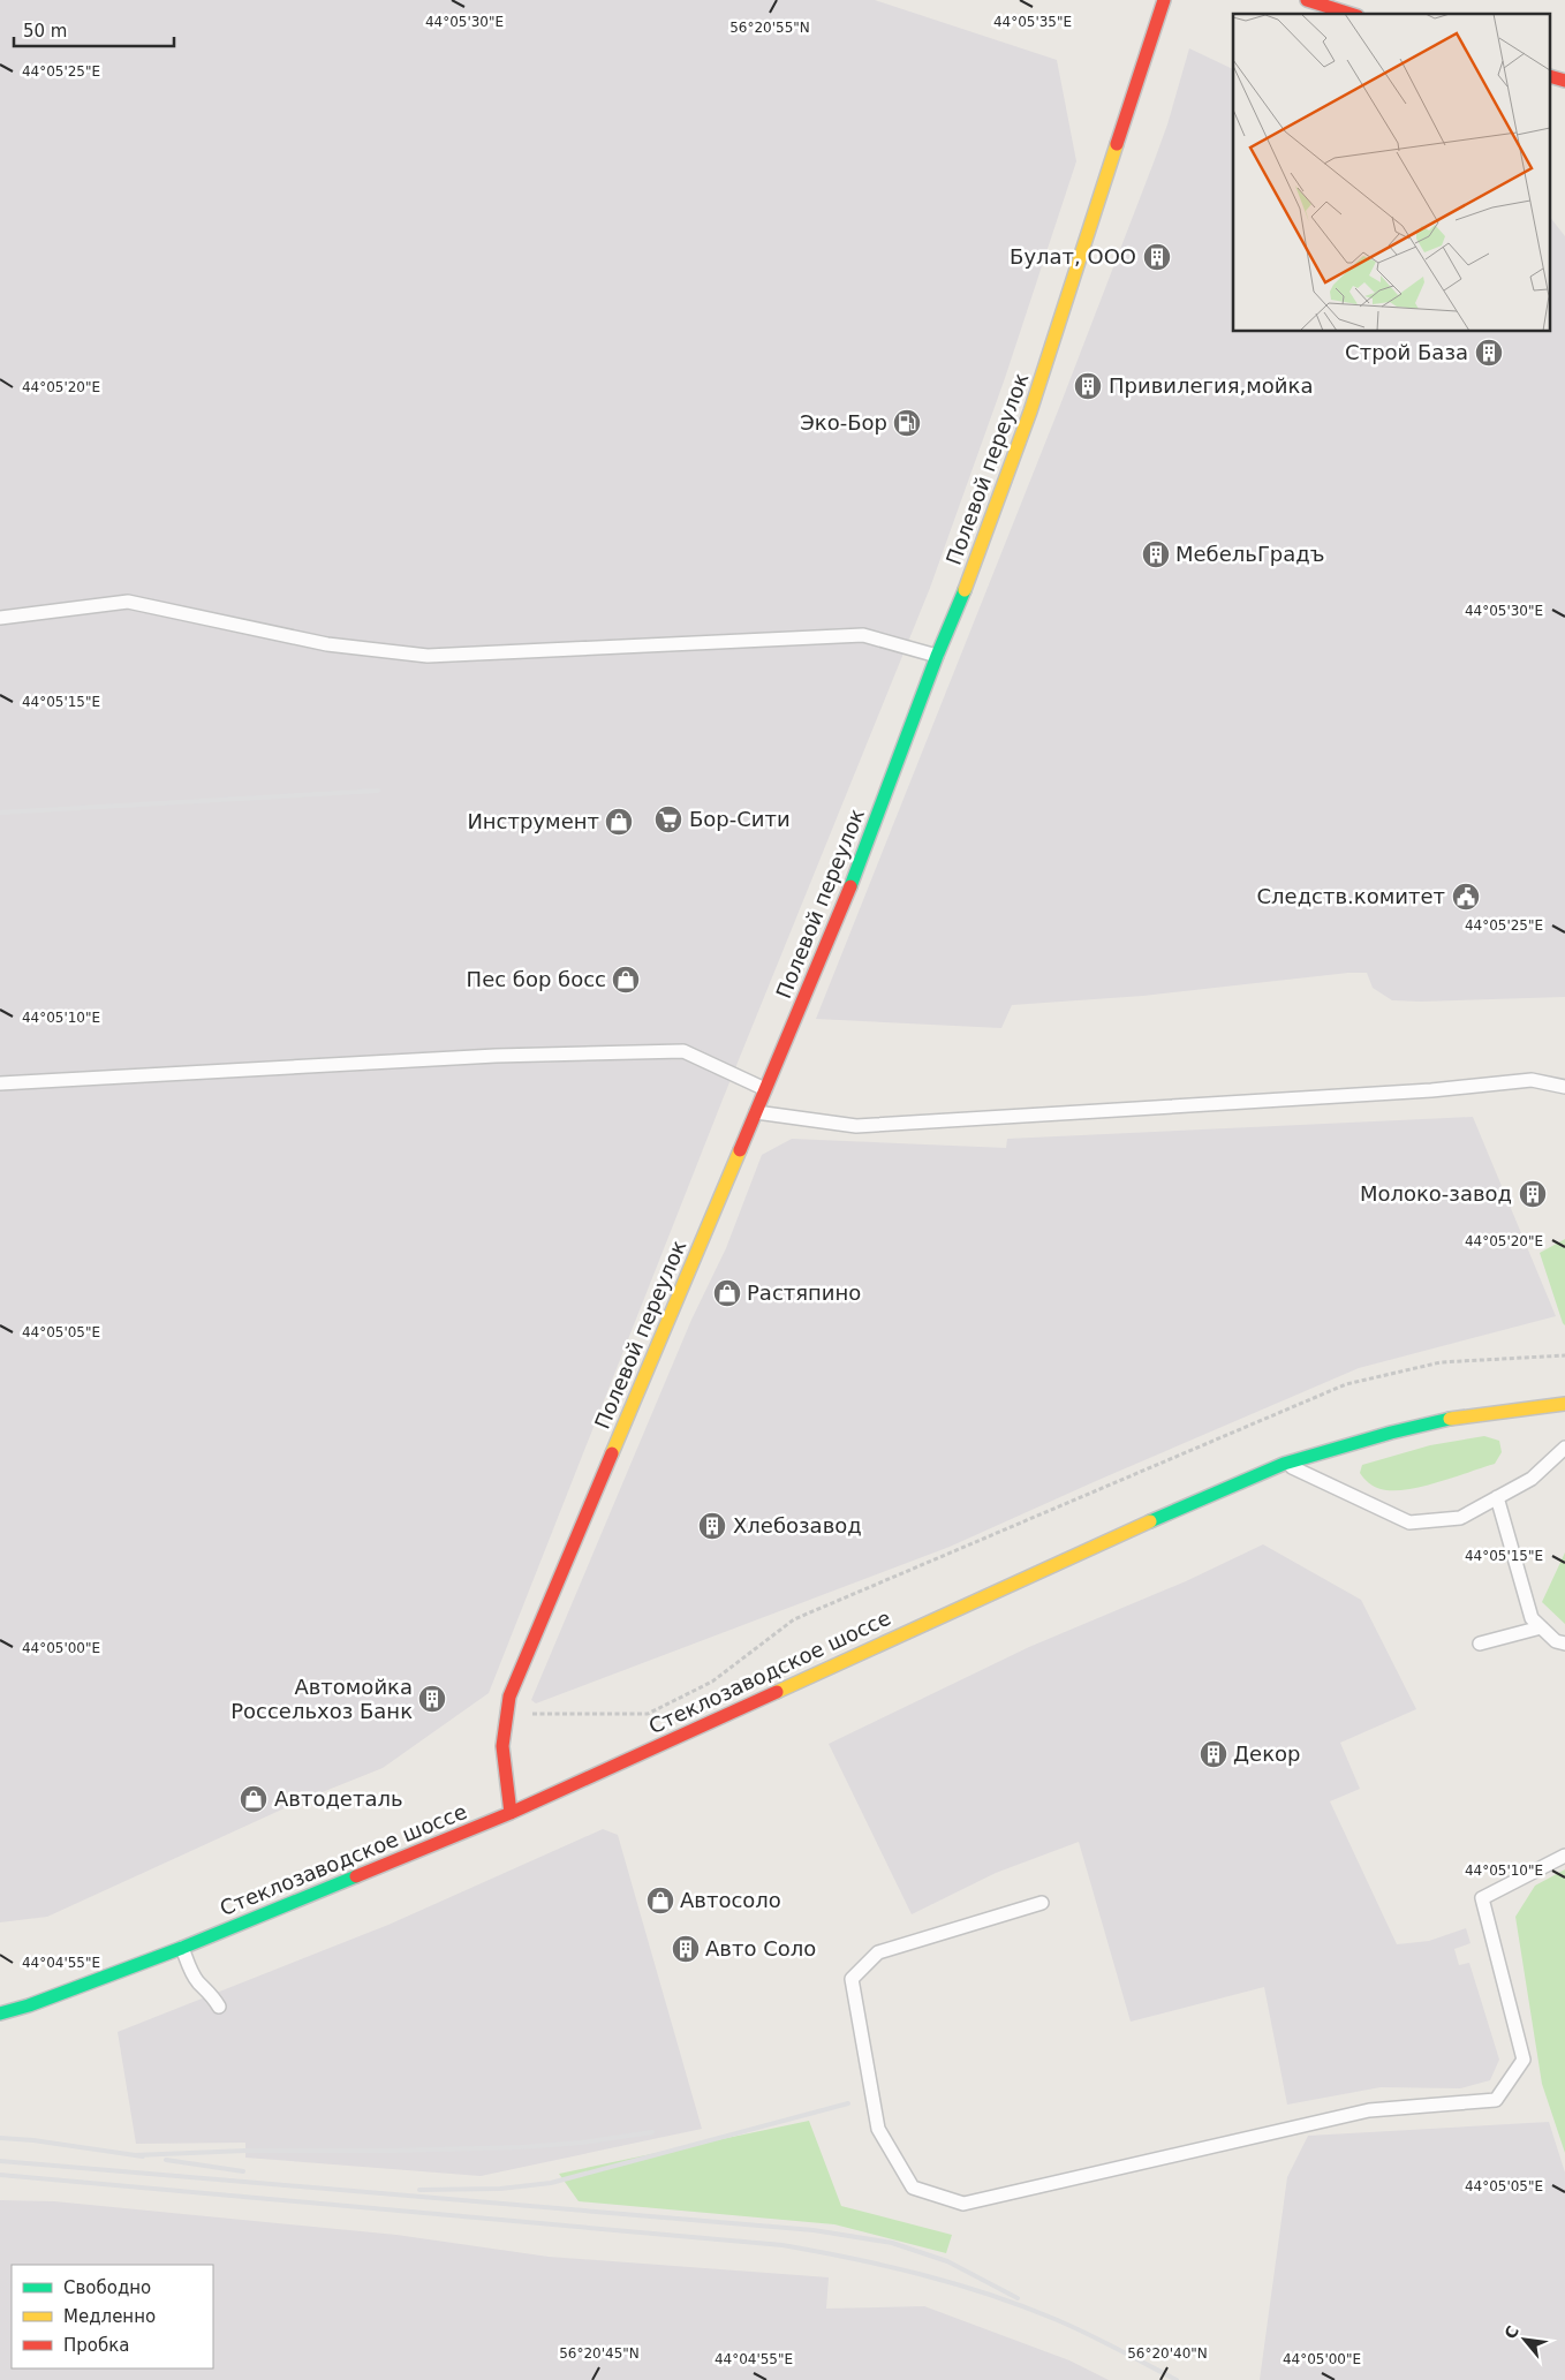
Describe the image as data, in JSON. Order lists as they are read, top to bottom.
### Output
{
  "streets": {
    "street": ["Полевой переулок", "Стеклозаводское шоссе"]
  },
  "crossings": [
    ["Полевой переулок", "Стеклозаводское шоссе"]
  ],
  "places": {
    "building": [
      "Булат, ООО",
      "Строй База",
      "Привилегия,мойка",
      "МебельГрадъ",
      "Молоко-завод",
      "Хлебозавод",
      "Автомойка Россельхоз Банк",
      "Декор",
      "Авто Соло"
    ],
    "fuel station": ["Эко-Бор"],
    "supermarket": ["Бор-Сити"],
    "shop": [
      "Инструмент",
      "Пес бор босс",
      "Растяпино",
      "Автодеталь",
      "Автосоло"
    ],
    "public building": ["Следств.комитет"]
  },
  "legend": ["Свободно", "Медленно", "Пробка"],
  "scale_bar": "50 m",
  "north": "top left",
  "coordinates": [
    "44°05'30\"E",
    "44°05'35\"E",
    "56°20'55\"N",
    "44°05'25\"E",
    "44°05'20\"E",
    "44°05'15\"E",
    "44°05'10\"E",
    "44°05'05\"E",
    "44°05'00\"E",
    "44°04'55\"E",
    "56°20'45\"N",
    "56°20'40\"N"
  ]
}
